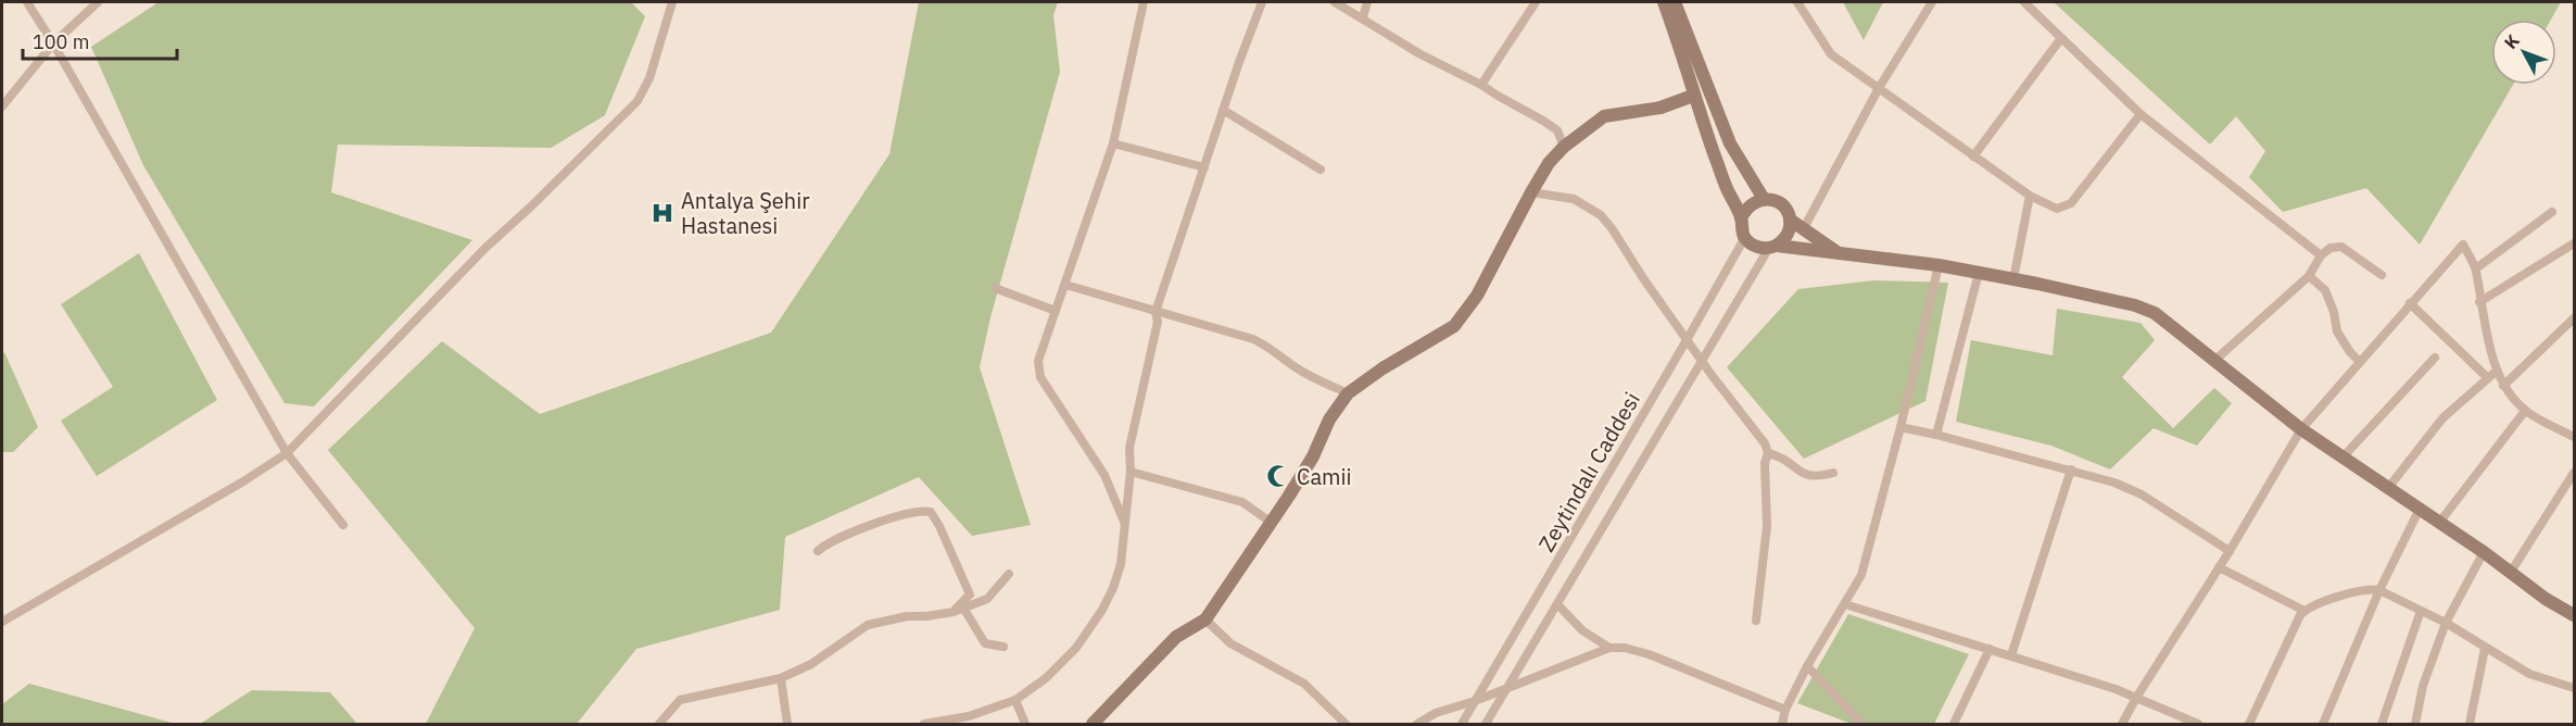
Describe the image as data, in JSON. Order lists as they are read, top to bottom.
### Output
{
  "streets": {
    "street": ["Zeytindalı Caddesi"]
  },
  "places": {
    "hospital": ["Antalya Şehir Hastanesi"],
    "mosque": ["Camii"]
  },
  "scale_bar": "100 m",
  "north": "top left"
}
